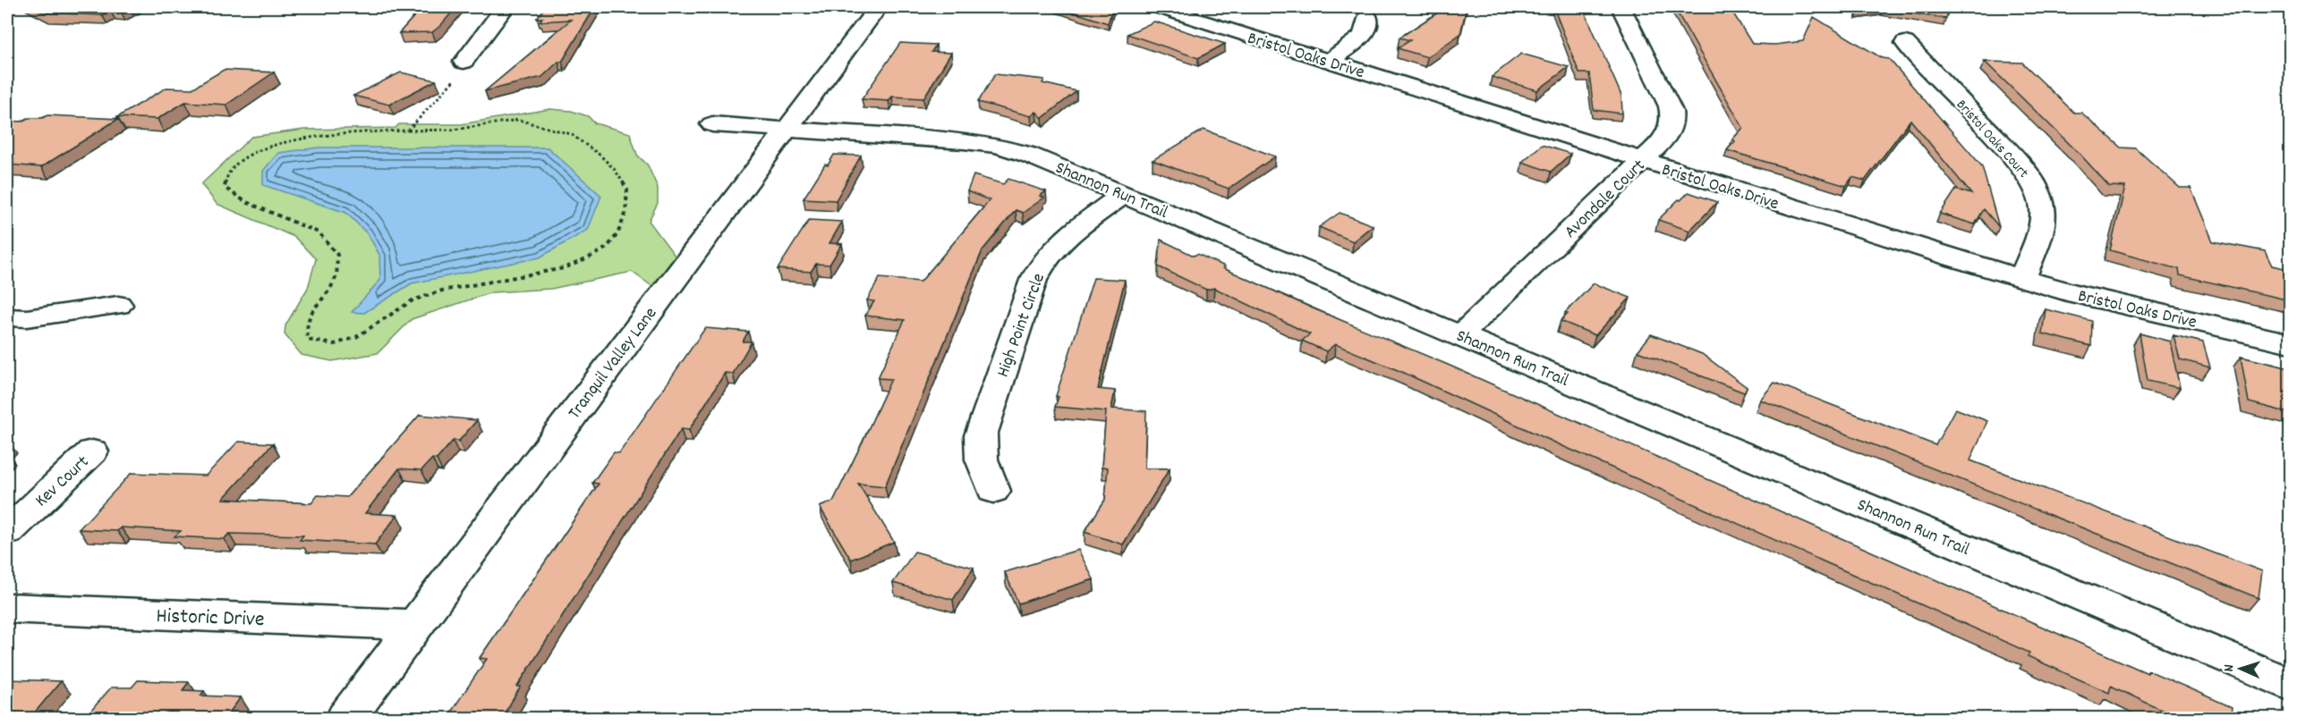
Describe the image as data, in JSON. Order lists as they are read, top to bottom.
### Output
{
  "streets": {
    "street": [
      "Bristol Oaks Drive",
      "Bristol Oaks Court",
      "Shannon Run Trail",
      "Avondale Court",
      "High Point Circle",
      "Tranquil Valley Lane",
      "Kev Court",
      "Historic Drive"
    ]
  },
  "crossings": [
    ["Bristol Oaks Drive", "Bristol Oaks Court"],
    ["Bristol Oaks Drive", "Avondale Court"],
    ["Shannon Run Trail", "Avondale Court"],
    ["Shannon Run Trail", "High Point Circle"],
    ["Shannon Run Trail", "Tranquil Valley Lane"],
    ["Tranquil Valley Lane", "Historic Drive"]
  ],
  "north": "left"
}
